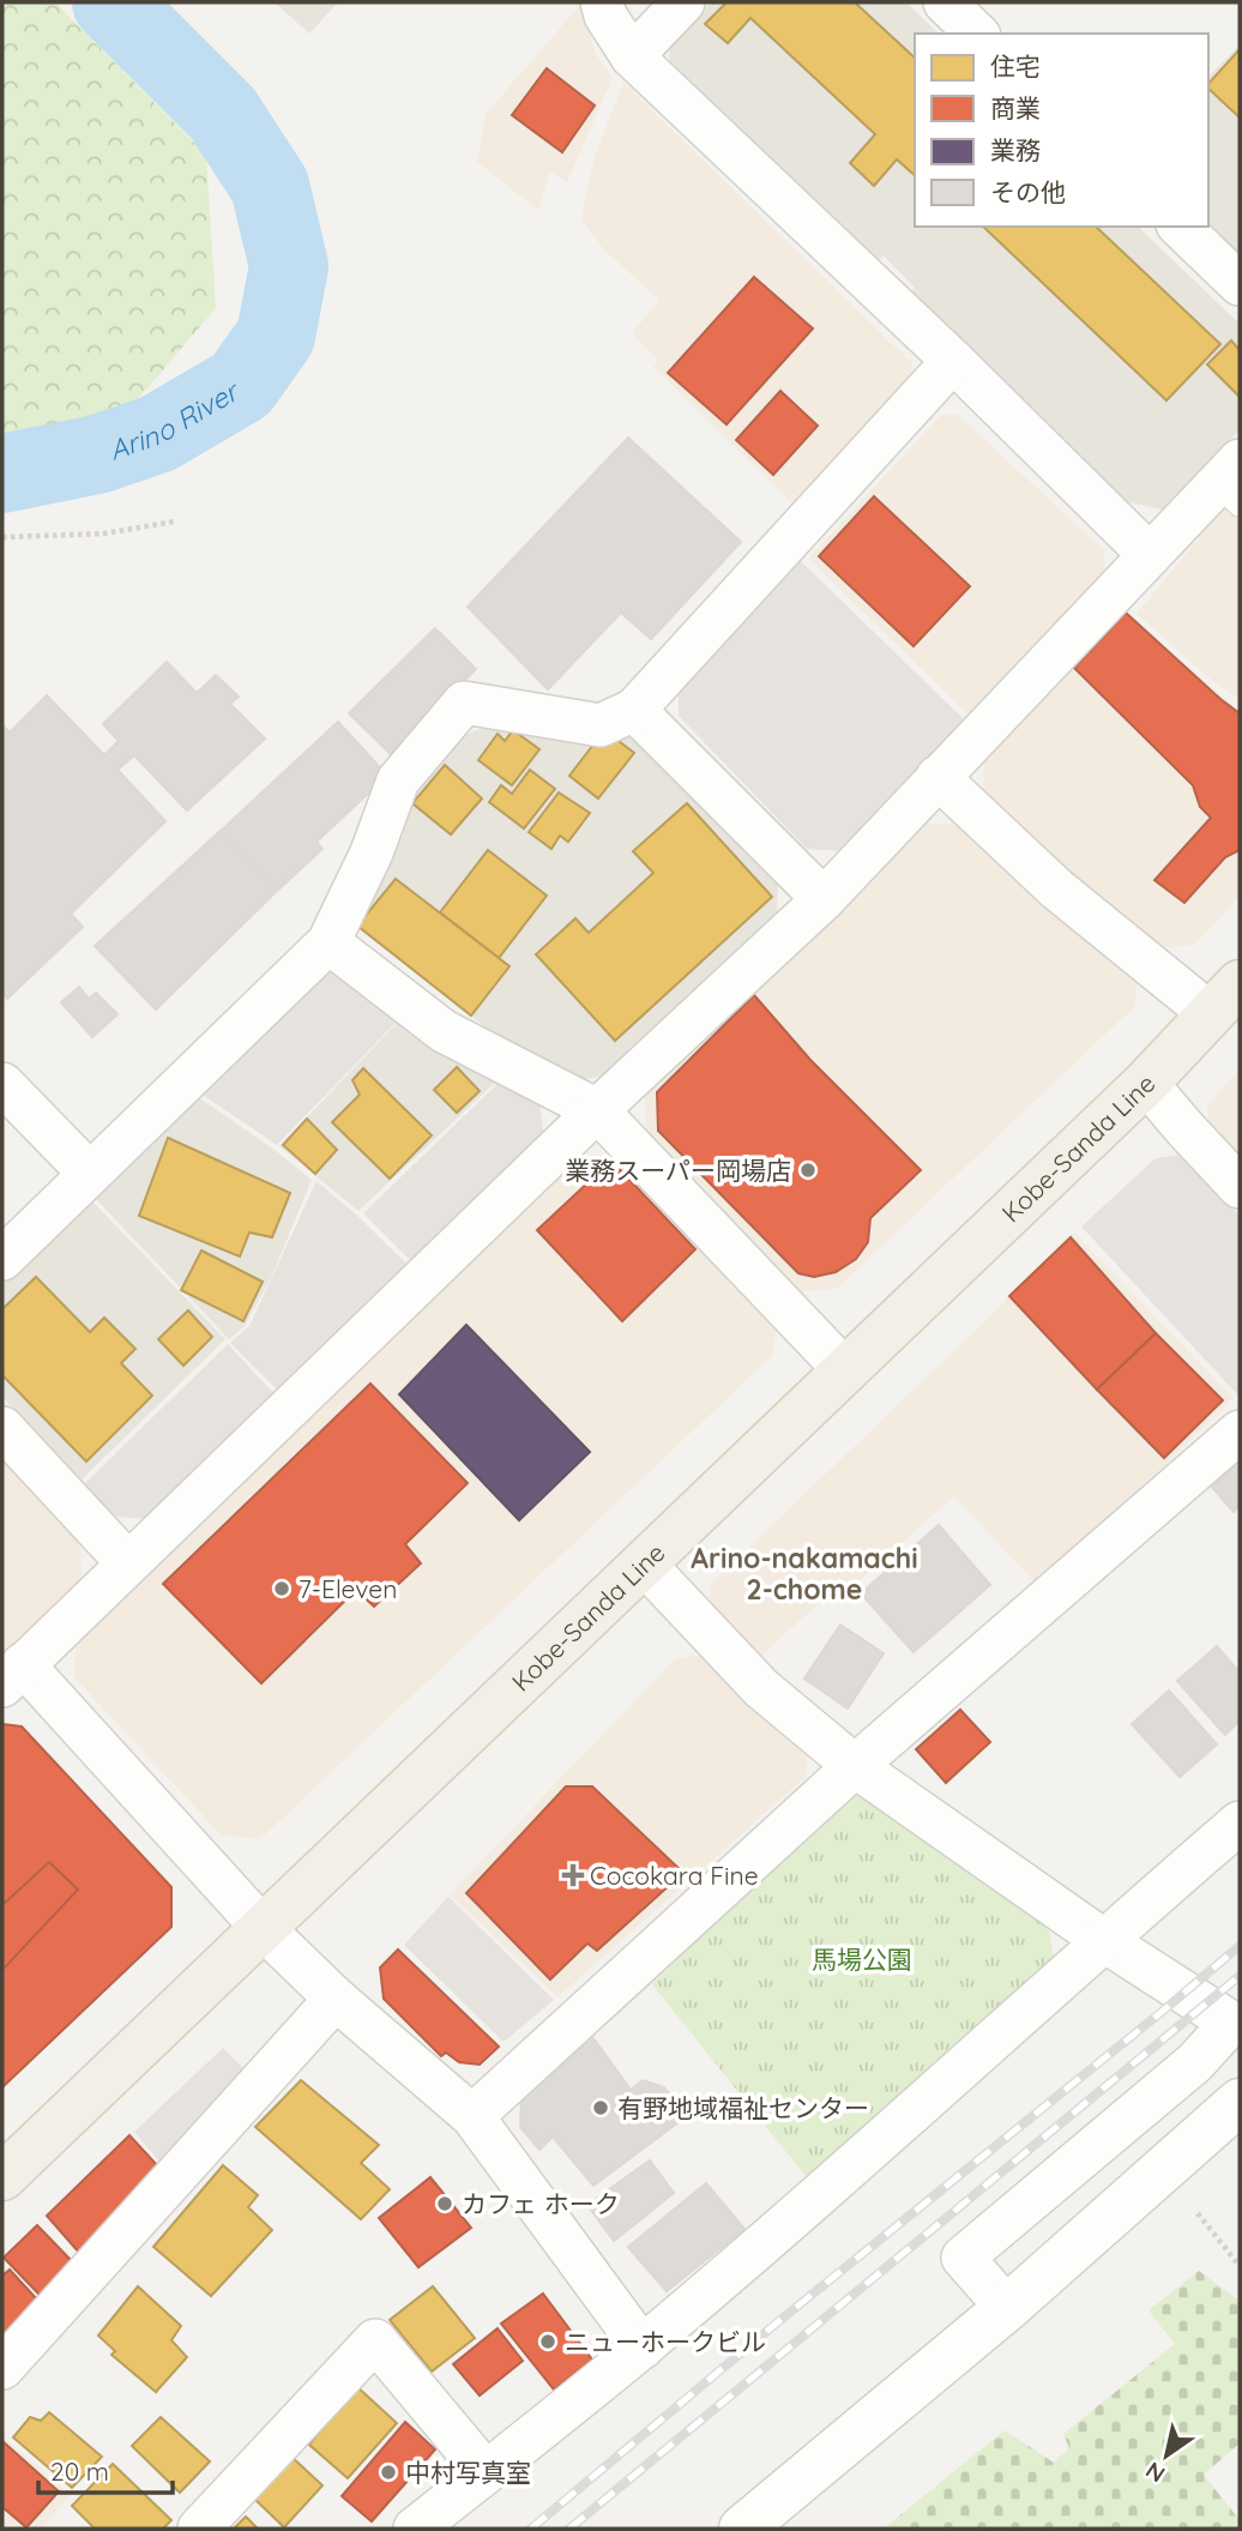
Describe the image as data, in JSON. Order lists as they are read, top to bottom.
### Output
{
  "streets": {
    "main road": ["Kobe-Sanda Line"]
  },
  "districts": ["Arino-nakamachi 2-chome"],
  "water": ["Arino River"],
  "parks": ["馬場公園"],
  "places": {
    "other": [
      "業務スーパー岡場店",
      "7-Eleven",
      "有野地域福祉センター",
      "カフェ ホーク",
      "ニューホークビル",
      "中村写真室"
    ],
    "health": ["Cocokara Fine"]
  },
  "legend": [
    "住宅",
    "商業",
    "業務",
    "その他"
  ],
  "scale_bar": "20 m",
  "north": "bottom left"
}
